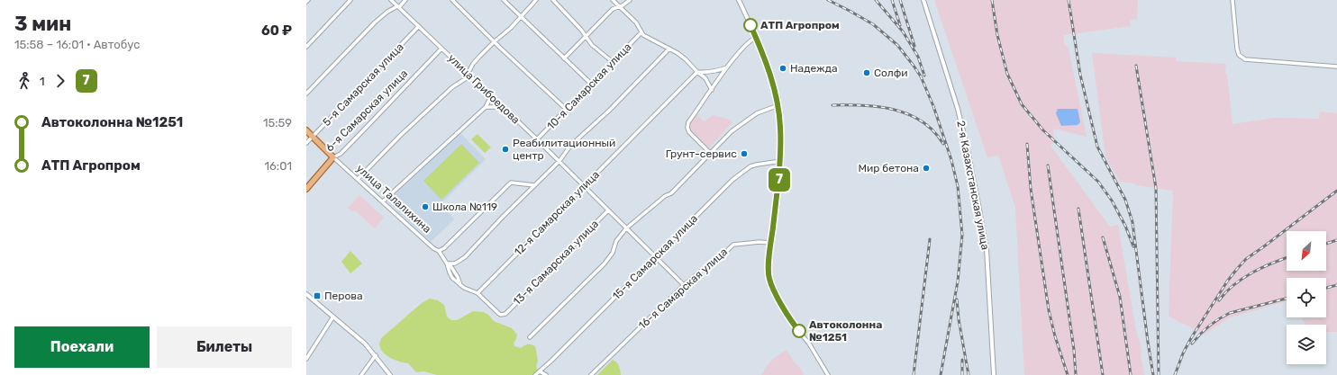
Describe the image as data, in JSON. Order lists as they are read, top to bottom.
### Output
{
  "streets": {
    "main road": ["6-я Самарская улица", "улица Талалихина"],
    "street": [
      "5-я Самарская улица",
      "10-я Самарская улица",
      "улица Грибоедова",
      "2-я Казахстанская улица",
      "12-я Самарская улица",
      "15-я Самарская улица",
      "13-я Самарская улица",
      "16-я Самарская улица"
    ]
  },
  "crossings": [
    ["5-я Самарская улица", "улица Грибоедова"],
    ["5-я Самарская улица", "улица Талалихина"],
    ["10-я Самарская улица", "улица Грибоедова"],
    ["улица Грибоедова", "6-я Самарская улица"],
    ["улица Грибоедова", "12-я Самарская улица"],
    ["улица Грибоедова", "15-я Самарская улица"],
    ["улица Грибоедова", "13-я Самарская улица"],
    ["улица Грибоедова", "16-я Самарская улица"],
    ["6-я Самарская улица", "улица Талалихина"],
    ["улица Талалихина", "12-я Самарская улица"],
    ["улица Талалихина", "13-я Самарская улица"]
  ],
  "places": {
    "other": [
      "АТП Агропром",
      "Надежда",
      "Солфи",
      "Реабилитационный центр",
      "Грунт-сервис",
      "Мир бетона",
      "Школа №119",
      "Автоколонна №1251"
    ],
    "transit": ["Перова"]
  },
  "lines": ["bus line 7"],
  "north": "bottom left",
  "page": {
    "heading": ["3 мин", "15:58 – 16:01 · Автобус", "60 ₽"],
    "on_map": "7",
    "legs": ["1", "7"],
    "list": [
      {
        "name": "Автоколонна №1251",
        "value": "15:59"
      },
      {
        "name": "АТП Агропром",
        "value": "16:01"
      }
    ],
    "buttons": ["Поехали", "Билеты"]
  }
}
